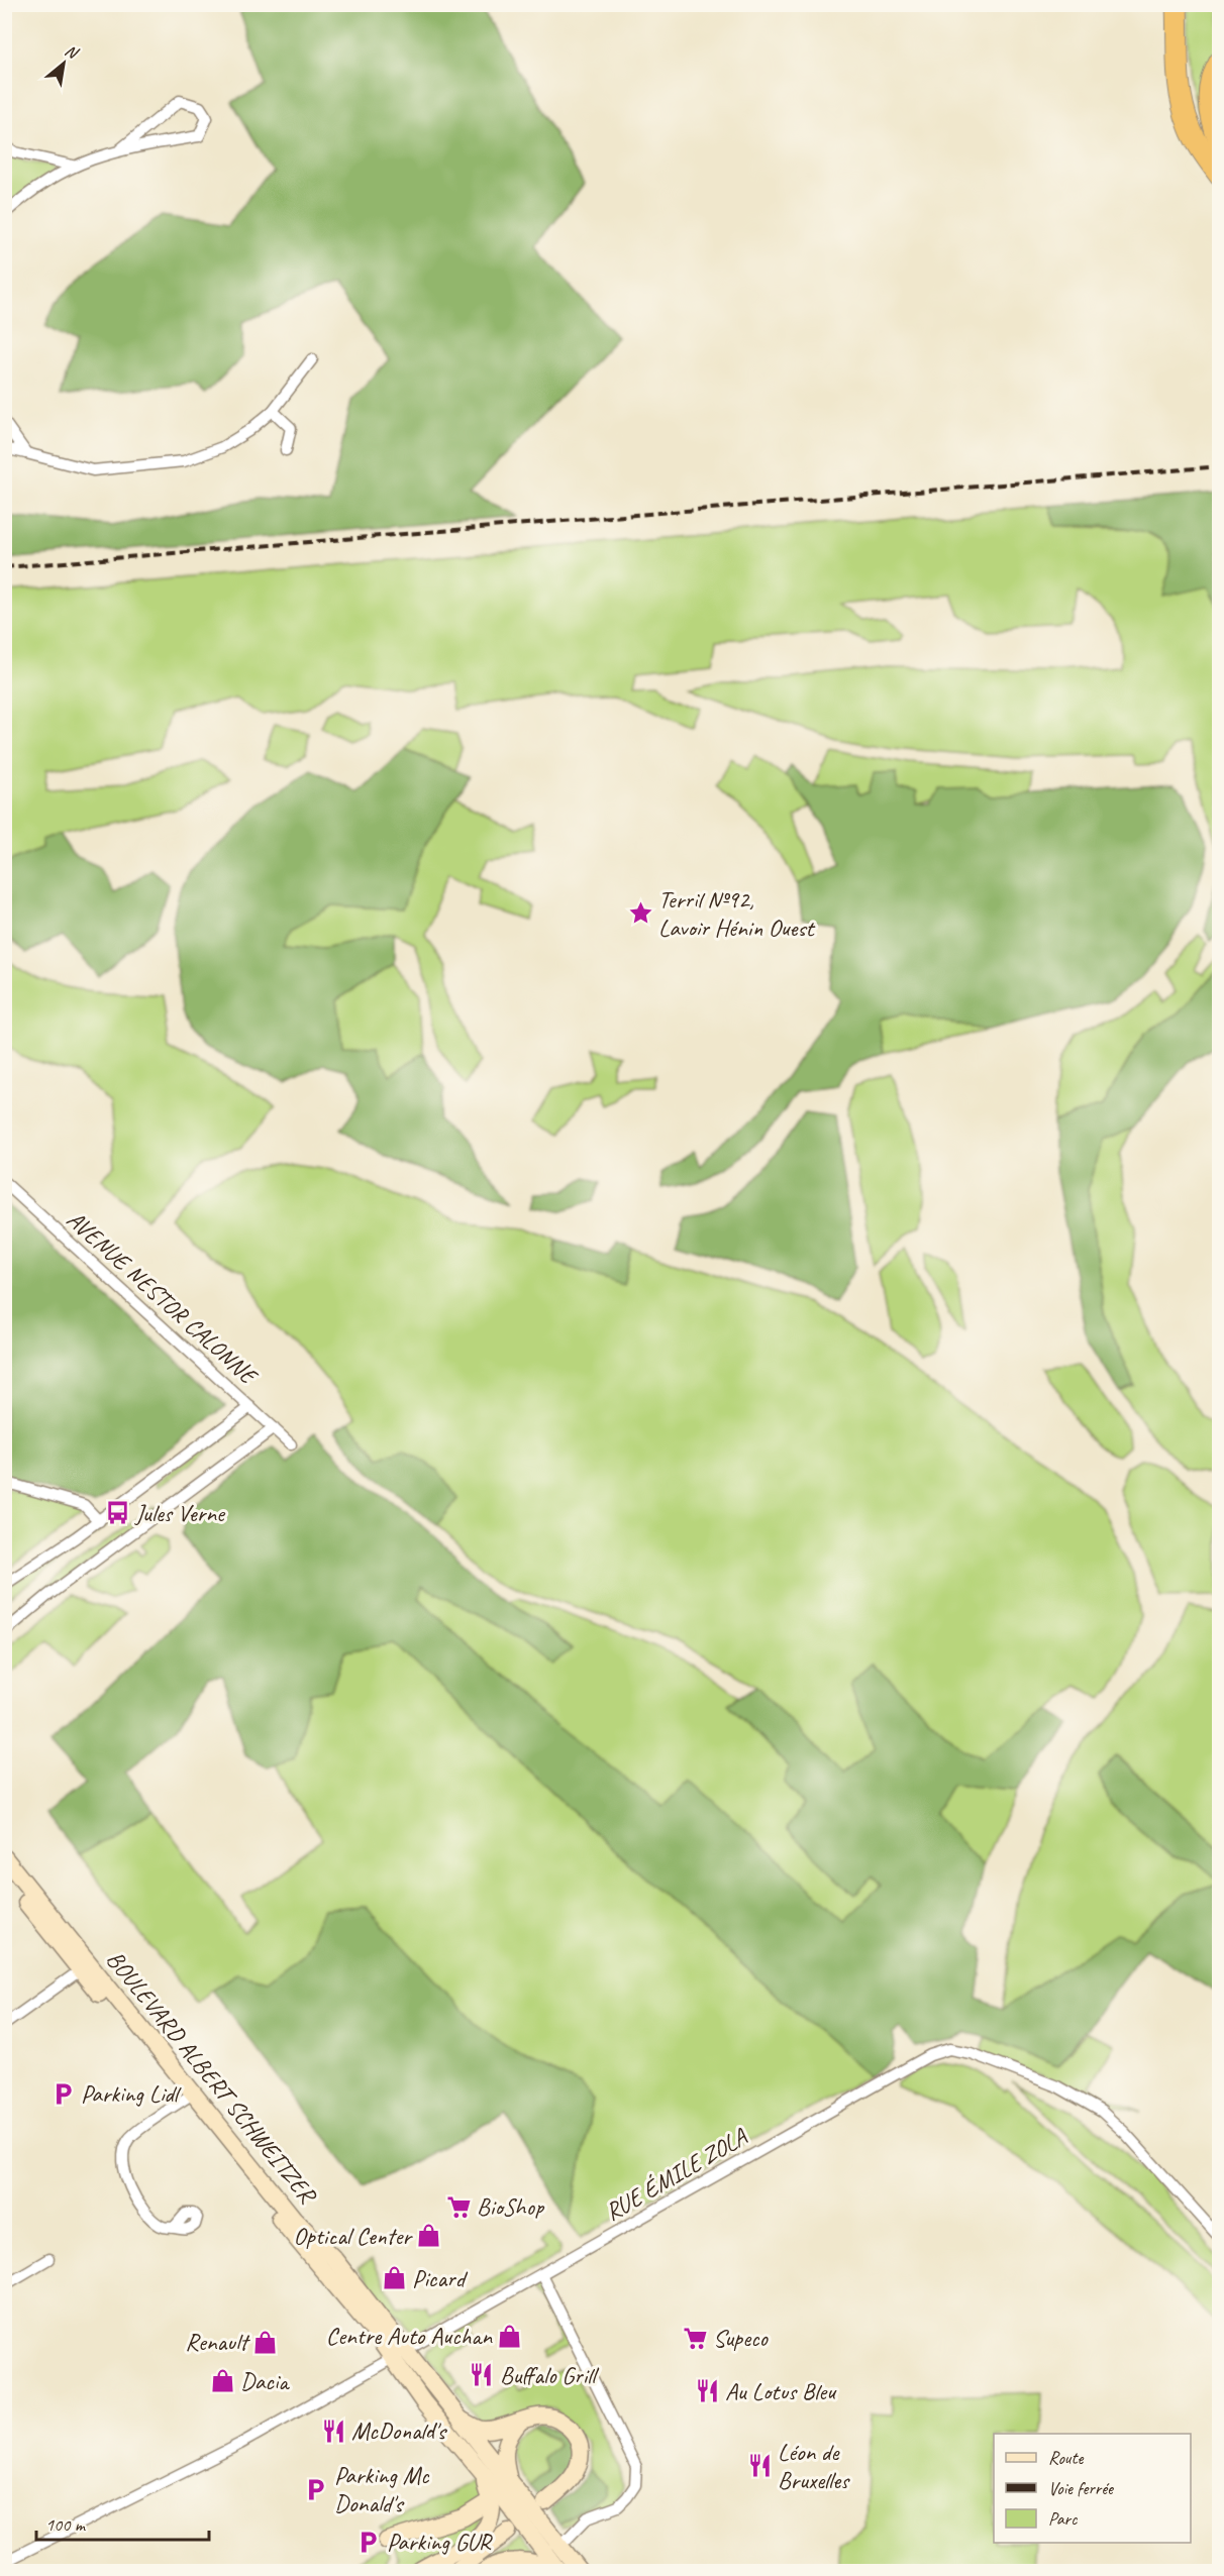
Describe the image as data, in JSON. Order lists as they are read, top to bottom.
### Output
{
  "streets": {
    "main road": ["BOULEVARD ALBERT SCHWEITZER"],
    "street": ["AVENUE NESTOR CALONNE", "RUE ÉMILE ZOLA"]
  },
  "crossings": [
    ["BOULEVARD ALBERT SCHWEITZER", "RUE ÉMILE ZOLA"]
  ],
  "places": {
    "place": ["Terril №92, Lavoir Hénin Ouest"],
    "bus stop": ["Jules Verne"],
    "parking": ["Parking Lidl", "Parking Mc Donald's", "Parking GUR"],
    "supermarket": ["BioShop", "Supeco"],
    "shop": [
      "Optical Center",
      "Picard",
      "Centre Auto Auchan",
      "Renault",
      "Dacia"
    ],
    "restaurant": [
      "Buffalo Grill",
      "Au Lotus Bleu",
      "McDonald's",
      "Léon de Bruxelles"
    ]
  },
  "legend": ["Route", "Voie ferrée", "Parc"],
  "scale_bar": "100 m",
  "north": "top right"
}
